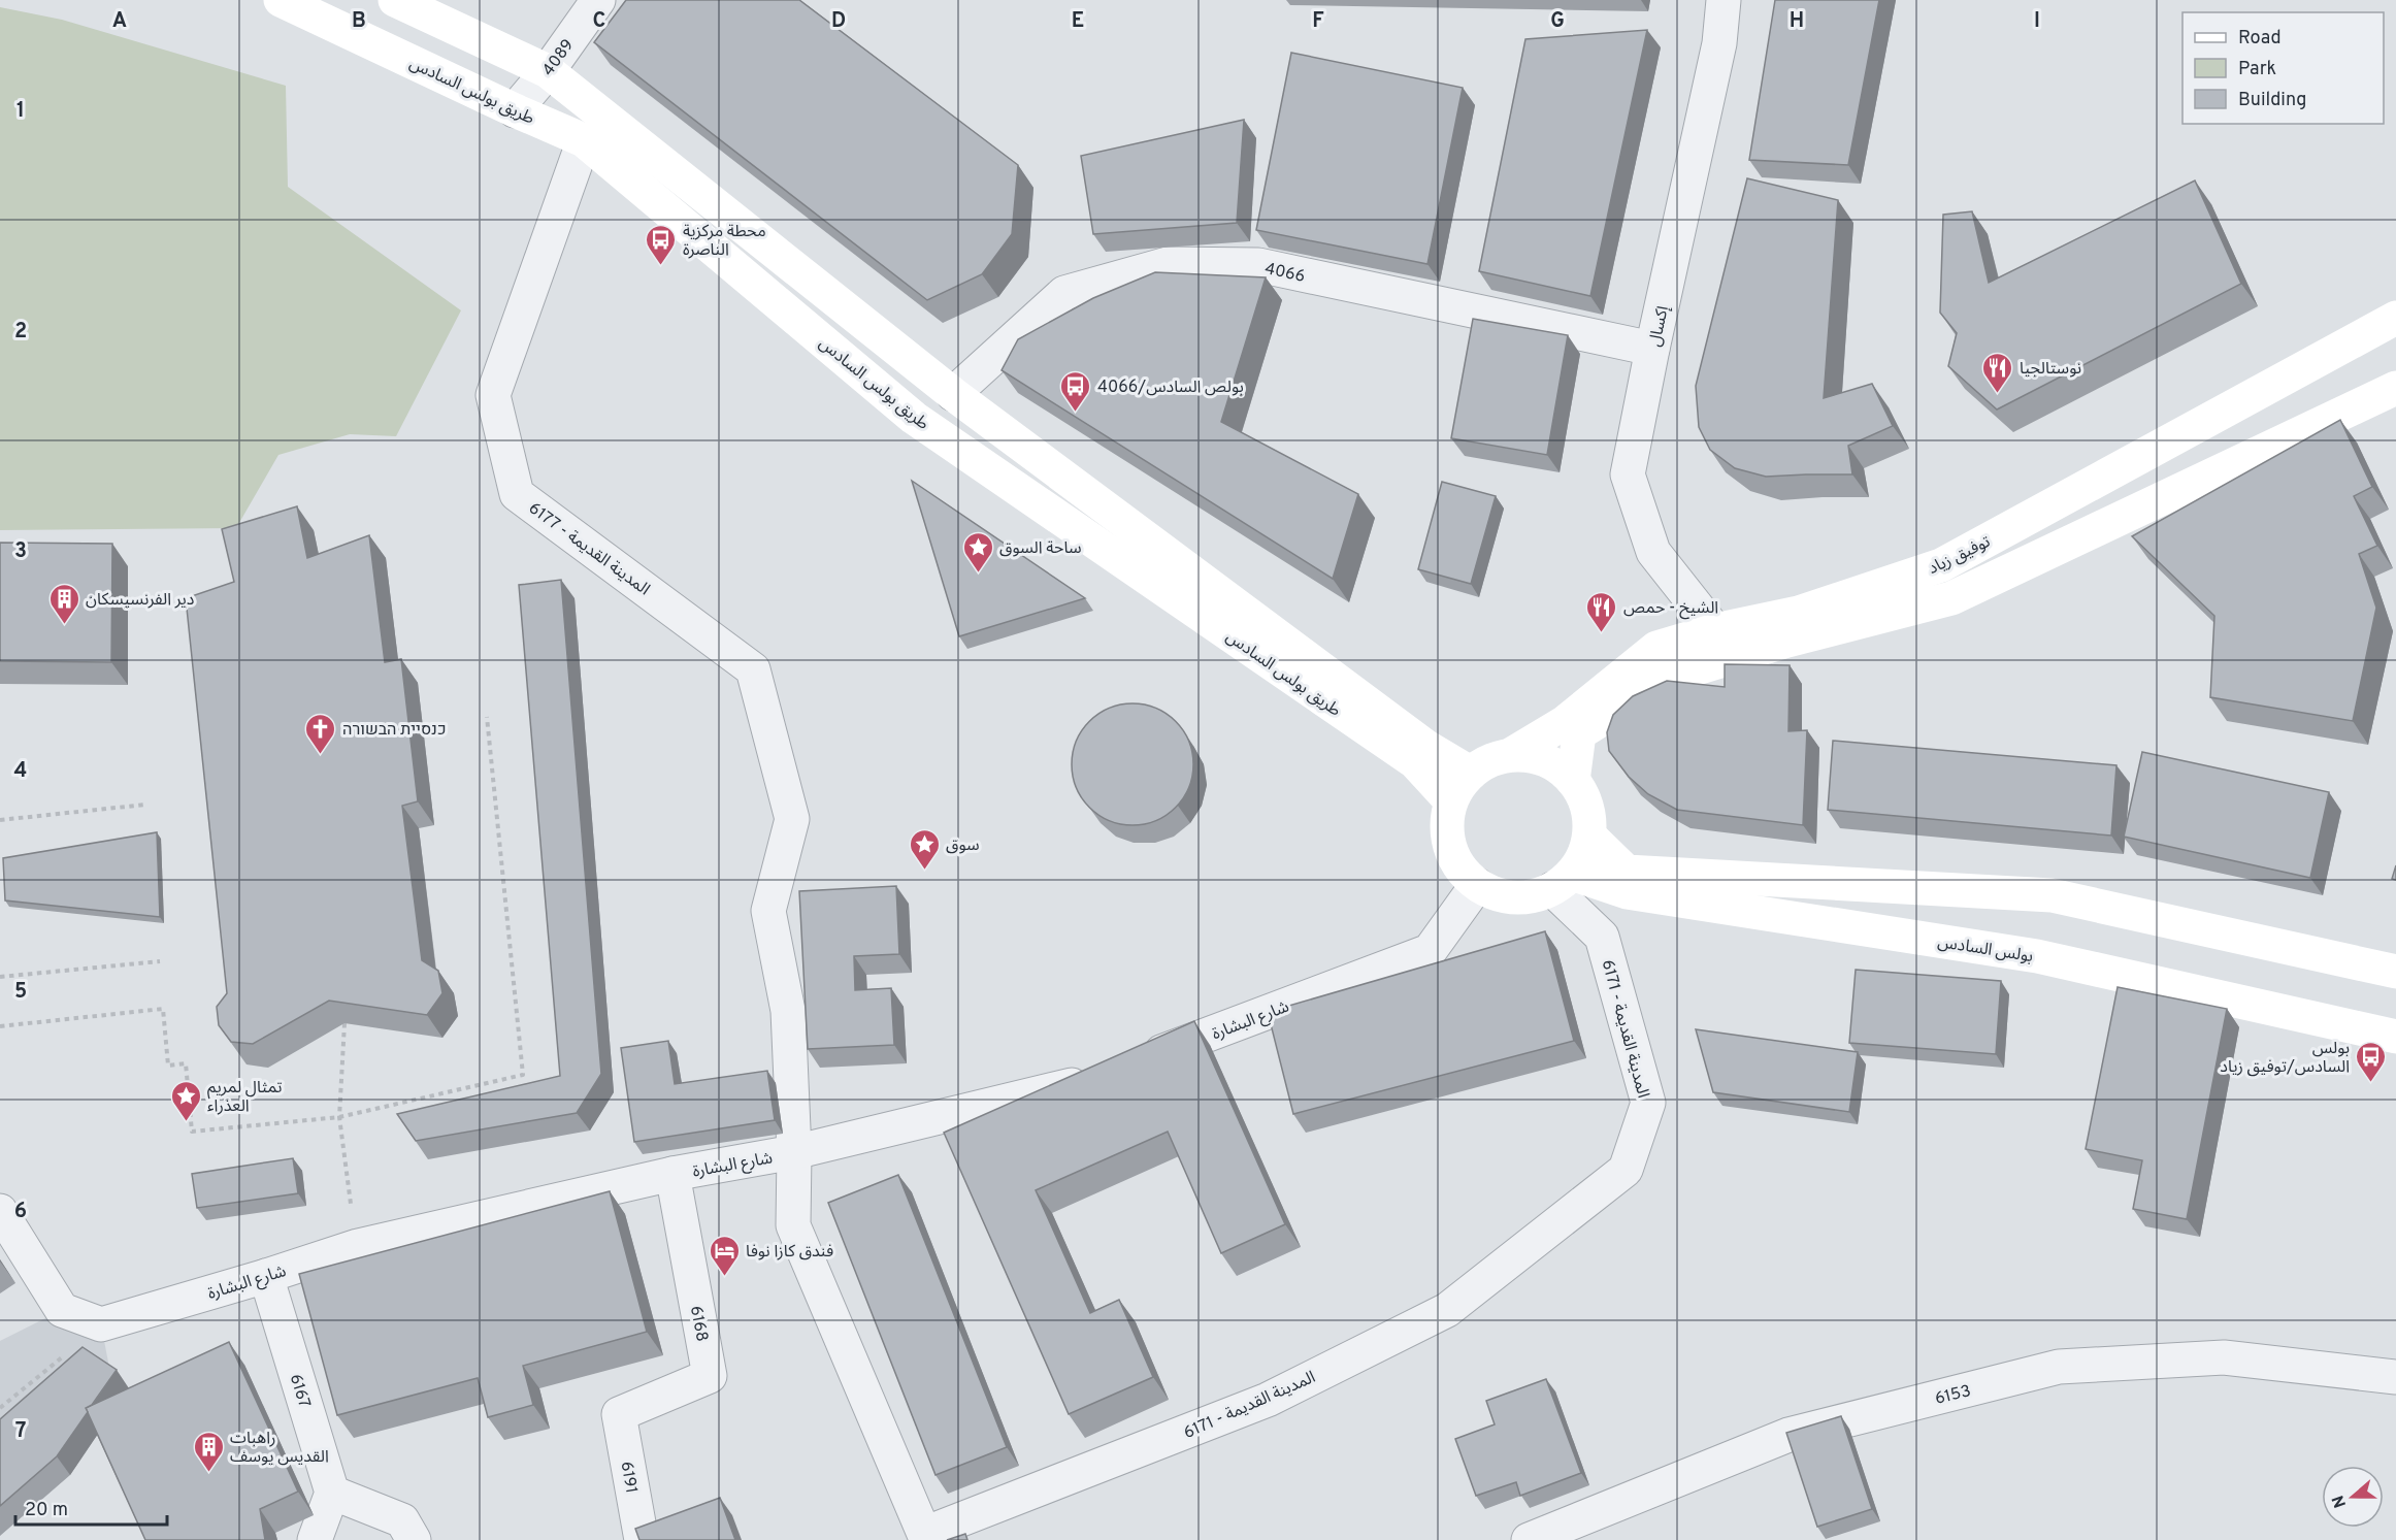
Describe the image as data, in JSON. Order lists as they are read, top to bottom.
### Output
{
  "streets": {
    "street": [
      "4089",
      "طريق بولس السادس",
      "4066",
      "إكسال",
      "المدينة القديمة - 6177",
      "توفيق زياد",
      "بولس السادس",
      "شارع البشارة",
      "المدينة القديمة - 6171",
      "6168",
      "6167",
      "6153",
      "6191"
    ]
  },
  "crossings": [
    ["4089", "طريق بولس السادس"],
    ["طريق بولس السادس", "4066"],
    ["طريق بولس السادس", "المدينة القديمة - 6177"],
    ["طريق بولس السادس", "توفيق زياد"],
    ["طريق بولس السادس", "بولس السادس"],
    ["طريق بولس السادس", "شارع البشارة"],
    ["طريق بولس السادس", "المدينة القديمة - 6171"],
    ["4066", "إكسال"],
    ["إكسال", "توفيق زياد"],
    ["المدينة القديمة - 6177", "شارع البشارة"],
    ["المدينة القديمة - 6177", "المدينة القديمة - 6171"],
    ["توفيق زياد", "بولس السادس"],
    ["توفيق زياد", "شارع البشارة"],
    ["توفيق زياد", "المدينة القديمة - 6171"],
    ["بولس السادس", "شارع البشارة"],
    ["بولس السادس", "المدينة القديمة - 6171"],
    ["شارع البشارة", "المدينة القديمة - 6171"],
    ["شارع البشارة", "6168"],
    ["شارع البشارة", "6167"],
    ["6168", "6191"]
  ],
  "places": {
    "bus stop": ["محطة مركزية الناصرة", "بولص السادس/4066", "بولس السادس/توفيق زياد"],
    "restaurant": ["نوستالجيا", "الشيخ - حمص"],
    "place": ["ساحة السوق", "سوق", "تمثال لمريم العذراء"],
    "building": ["دير الفرنسيسكان", "راهبات القديس يوسف"],
    "church": ["כנסיית הבשורה"],
    "hotel": ["فندق كازا نوفا"]
  },
  "legend": ["Road", "Park", "Building"],
  "scale_bar": "20 m",
  "north": "left",
  "grid": {
    "columns": [
      "A",
      "B",
      "C",
      "D",
      "E",
      "F",
      "G",
      "H",
      "I"
    ],
    "rows": [
      "1",
      "2",
      "3",
      "4",
      "5",
      "6",
      "7"
    ]
  }
}
